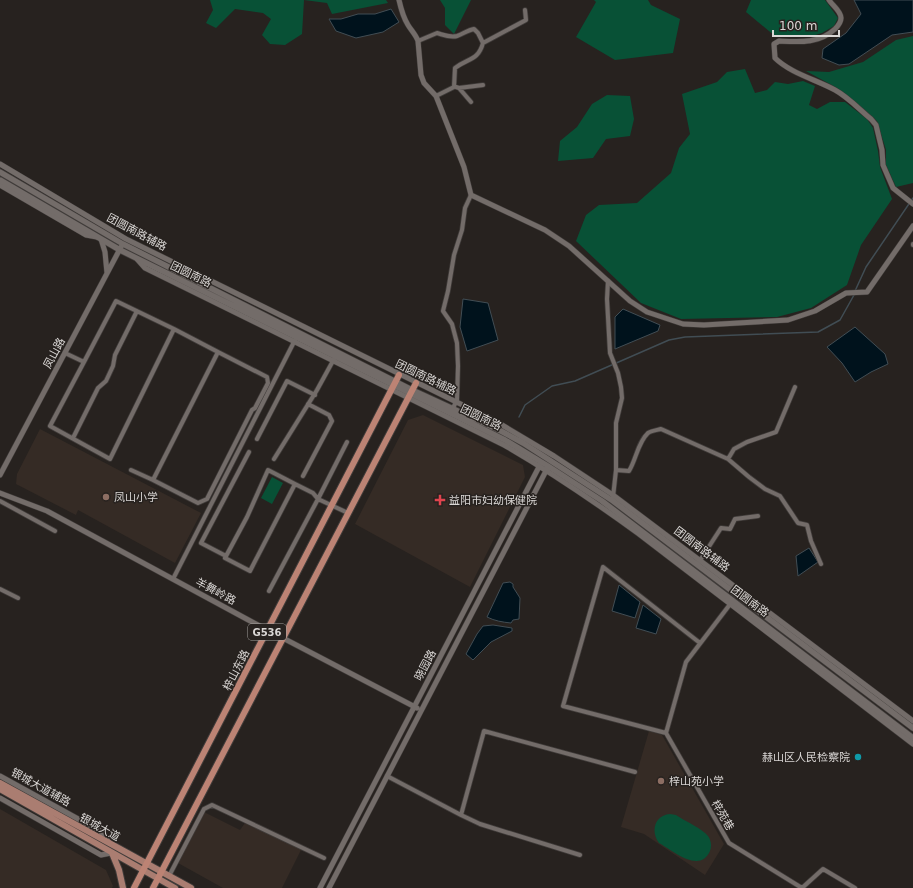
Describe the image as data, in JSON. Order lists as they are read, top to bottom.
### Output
{
  "streets": {
    "highway": ["G536", "梓山东路"],
    "main road": ["团圆南路", "银城大道"],
    "street": [
      "团圆南路辅路",
      "凤山路",
      "羊舞岭路",
      "晓园路",
      "银城大道辅路",
      "梓苑巷"
    ]
  },
  "crossings": [
    ["团圆南路辅路", "团圆南路"],
    ["团圆南路辅路", "凤山路"],
    ["团圆南路辅路", "G536"],
    ["团圆南路辅路", "晓园路"],
    ["团圆南路辅路", "梓山东路"],
    ["团圆南路", "凤山路"],
    ["团圆南路", "G536"],
    ["团圆南路", "晓园路"],
    ["团圆南路", "梓山东路"],
    ["羊舞岭路", "G536"],
    ["羊舞岭路", "晓园路"],
    ["羊舞岭路", "梓山东路"],
    ["G536", "银城大道"],
    ["梓山东路", "银城大道"],
    ["银城大道辅路", "银城大道"]
  ],
  "places": {
    "other": ["凤山小学", "赫山区人民检察院", "梓山苑小学"],
    "health": ["益阳市妇幼保健院"]
  },
  "scale_bar": "100 m"
}
